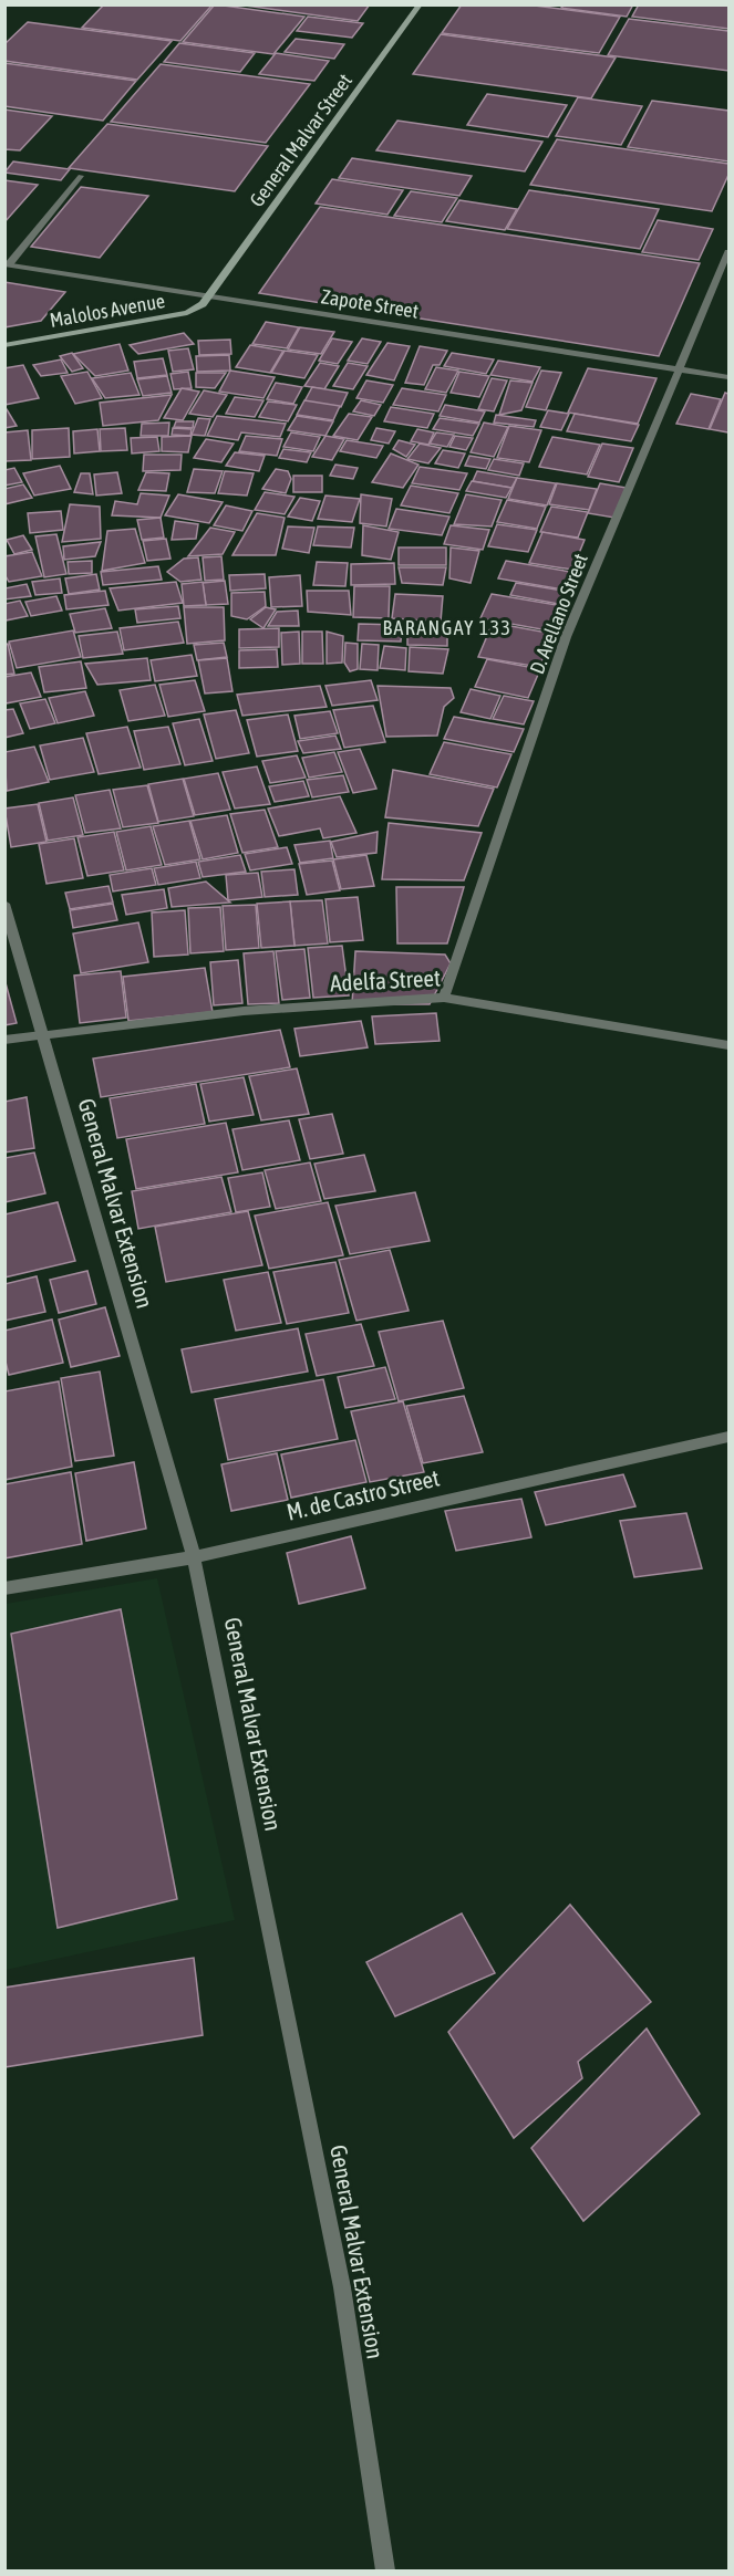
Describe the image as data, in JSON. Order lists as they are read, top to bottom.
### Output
{
  "streets": {
    "street": [
      "General Malvar Street",
      "Zapote Street",
      "Malolos Avenue",
      "D. Arellano Street",
      "Adelfa Street",
      "General Malvar Extension",
      "M. de Castro Street"
    ]
  },
  "crossings": [
    ["General Malvar Street", "Zapote Street"],
    ["General Malvar Street", "Malolos Avenue"],
    ["Zapote Street", "Malolos Avenue"],
    ["Zapote Street", "D. Arellano Street"],
    ["D. Arellano Street", "Adelfa Street"],
    ["Adelfa Street", "General Malvar Extension"],
    ["General Malvar Extension", "M. de Castro Street"]
  ],
  "districts": ["BARANGAY 133"]
}
